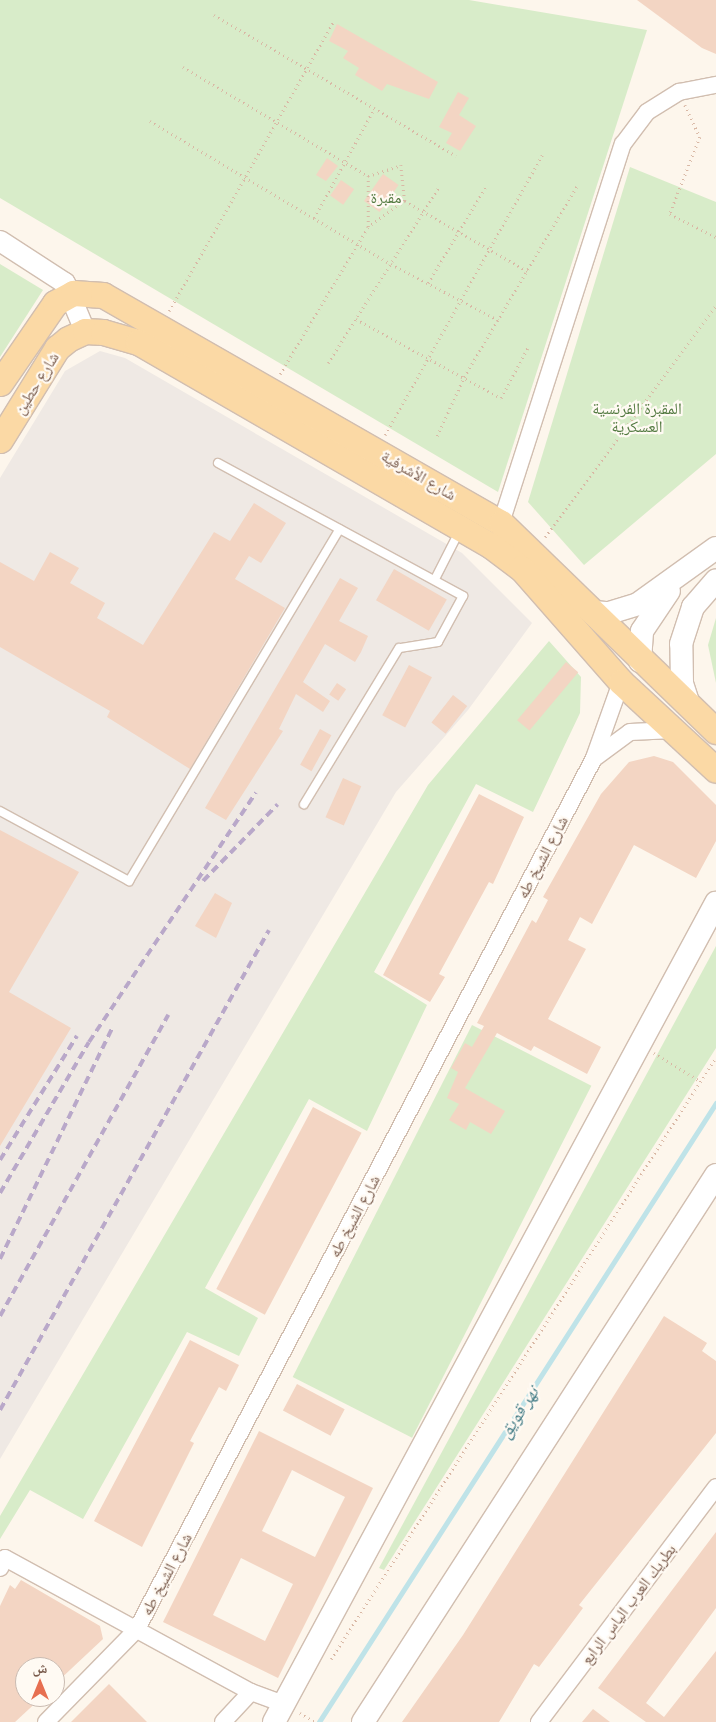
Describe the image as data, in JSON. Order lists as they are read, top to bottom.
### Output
{
  "streets": {
    "main road": ["شارع حطين", "شارع الأشرفية"],
    "street": ["شارع الشيخ طه", "بطريك العرب الياس الرابع"]
  },
  "crossings": [
    ["شارع حطين", "شارع الأشرفية"],
    ["شارع الأشرفية", "شارع الشيخ طه"]
  ],
  "water": ["نهر قويق"],
  "parks": ["مقبرة", "المقبرة الفرنسية العسكرية"],
  "north": "top"
}
